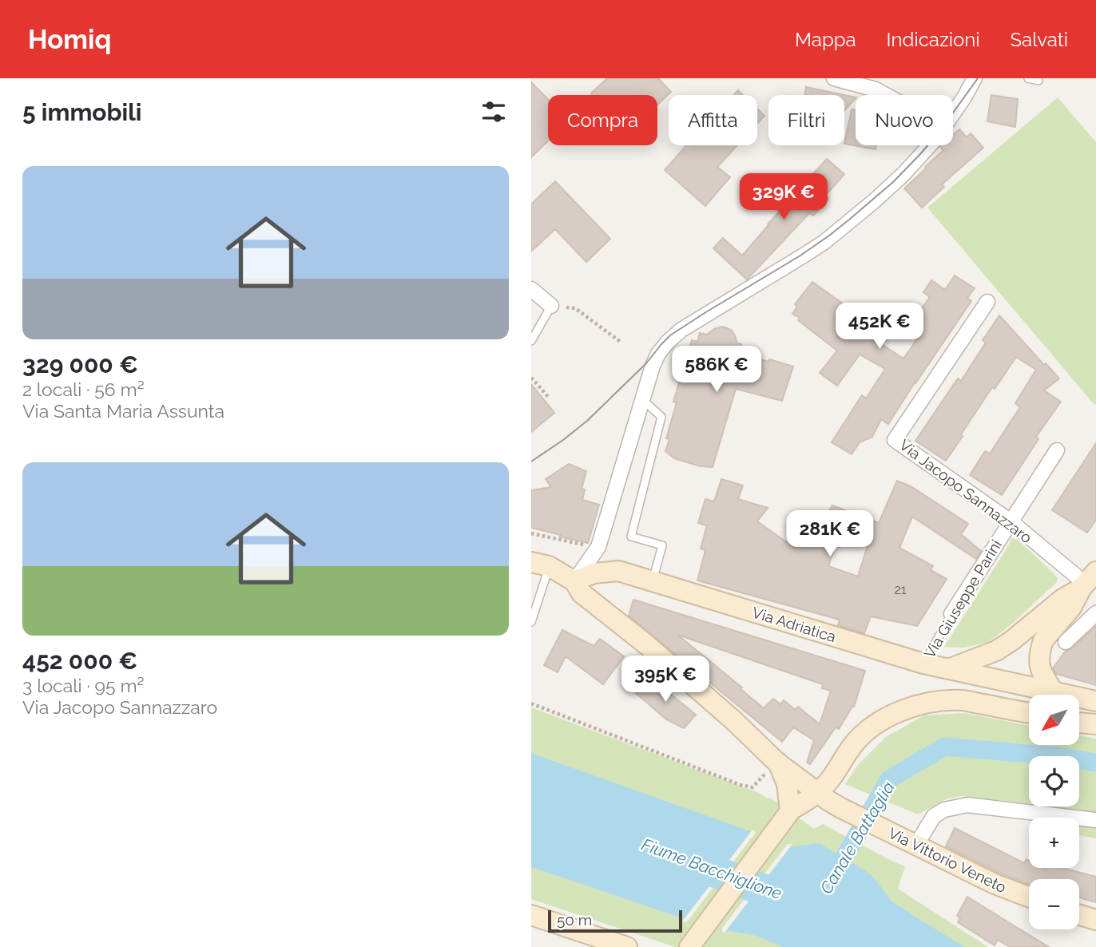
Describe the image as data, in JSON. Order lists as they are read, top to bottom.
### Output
{
  "streets": {
    "main road": ["Via Adriatica", "Via Vittorio Veneto"],
    "street": ["Via Jacopo Sannazzaro", "Via Giuseppe Parini"]
  },
  "crossings": [
    ["Via Jacopo Sannazzaro", "Via Giuseppe Parini"],
    ["Via Giuseppe Parini", "Via Adriatica"],
    ["Via Adriatica", "Via Vittorio Veneto"]
  ],
  "water": ["Canale Battaglia", "Fiume Bacchiglione"],
  "house_numbers": ["21"],
  "scale_bar": "50 m",
  "north": "bottom left",
  "page": {
    "header": "Homiq",
    "nav": ["Mappa", "Indicazioni", "Salvati"],
    "heading": "5 immobili",
    "chip": [
      "Compra",
      "Affitta",
      "Filtri",
      "Nuovo"
    ],
    "list": [
      {
        "name": "329 000 €",
        "note": "2 locali · 56 m² · Via Santa Maria Assunta"
      },
      {
        "name": "452 000 €",
        "note": "3 locali · 95 m² · Via Jacopo Sannazzaro"
      }
    ],
    "price": [
      "329K €",
      "452K €",
      "586K €",
      "281K €",
      "395K €"
    ],
    "map_buttons": ["+", "−"],
    "scale": "50 m"
  }
}
